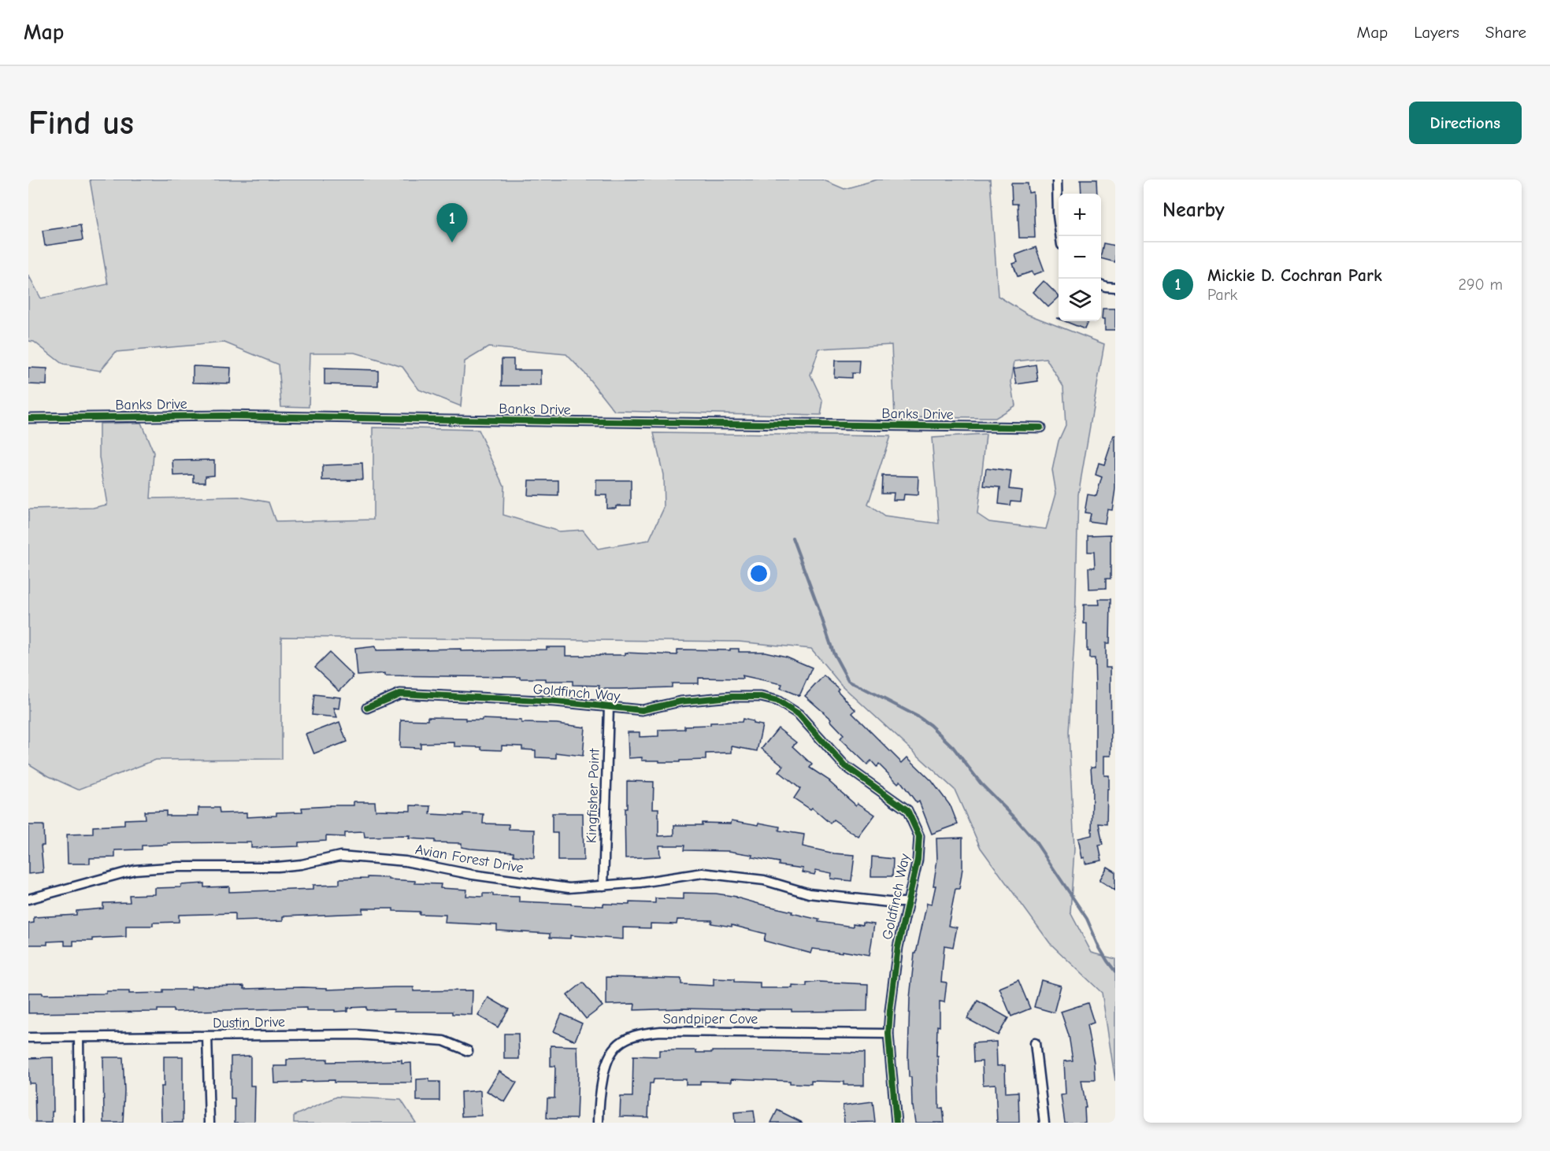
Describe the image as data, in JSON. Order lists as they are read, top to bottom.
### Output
{
  "streets": {
    "street": [
      "Banks Drive",
      "Goldfinch Way",
      "Kingfisher Point",
      "Avian Forest Drive",
      "Sandpiper Cove",
      "Dustin Drive"
    ]
  },
  "crossings": [
    ["Goldfinch Way", "Kingfisher Point"],
    ["Goldfinch Way", "Avian Forest Drive"],
    ["Goldfinch Way", "Sandpiper Cove"],
    ["Kingfisher Point", "Avian Forest Drive"]
  ],
  "page": {
    "header": "Map",
    "nav": ["Map", "Layers", "Share"],
    "buttons": "Directions",
    "title": "Find us",
    "heading": "Nearby",
    "map_buttons": ["+", "−"],
    "pins": "1",
    "list": [
      {
        "mark": "1",
        "name": "Mickie D. Cochran Park",
        "note": "Park",
        "value": "290 m"
      }
    ]
  }
}
